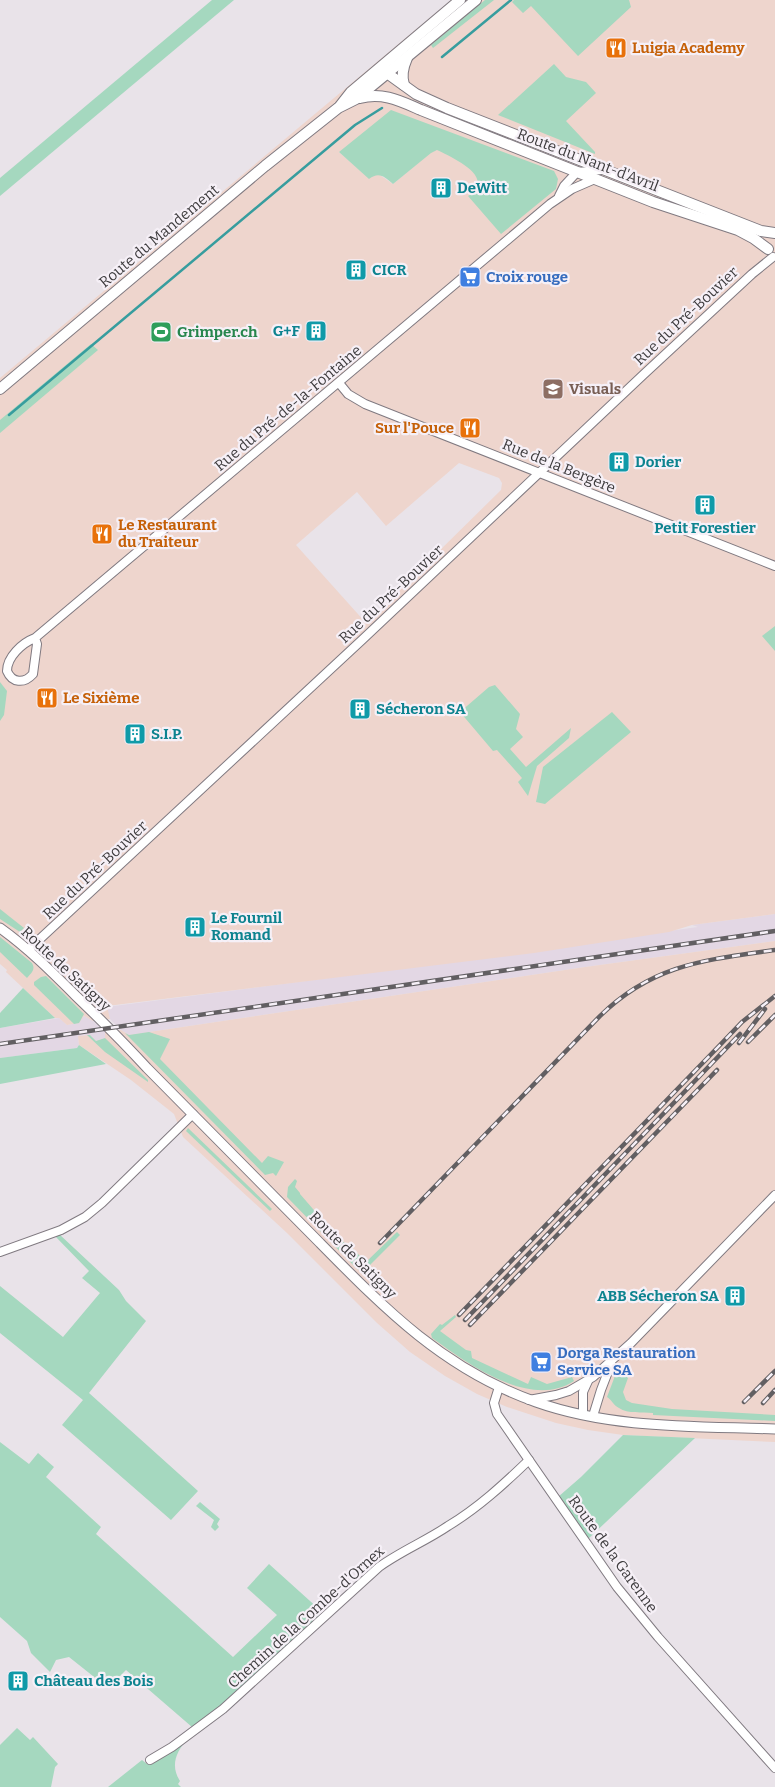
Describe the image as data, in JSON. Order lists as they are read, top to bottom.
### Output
{
  "streets": {
    "main road": ["Route du Nant-d'Avril", "Route du Mandement"],
    "street": [
      "Rue du Pré-Bouvier",
      "Rue du Pré-de-la-Fontaine",
      "Rue de la Bergère",
      "Route de Satigny",
      "Route de la Garenne",
      "Chemin de la Combe-d'Ornex"
    ]
  },
  "crossings": [
    ["Route du Nant-d'Avril", "Route du Mandement"],
    ["Route du Nant-d'Avril", "Rue du Pré-Bouvier"],
    ["Route du Nant-d'Avril", "Rue du Pré-de-la-Fontaine"],
    ["Rue du Pré-Bouvier", "Rue de la Bergère"],
    ["Rue du Pré-Bouvier", "Route de Satigny"],
    ["Rue du Pré-de-la-Fontaine", "Rue de la Bergère"],
    ["Route de Satigny", "Route de la Garenne"],
    ["Route de la Garenne", "Chemin de la Combe-d'Ornex"]
  ],
  "places": {
    "restaurant": [
      "Luigia Academy",
      "Sur l'Pouce",
      "Le Restaurant du Traiteur",
      "Le Sixième"
    ],
    "building": [
      "DeWitt",
      "CICR",
      "G+F",
      "Dorier",
      "Petit Forestier",
      "Sécheron SA",
      "S.I.P.",
      "Le Fournil Romand",
      "ABB Sécheron SA",
      "Château des Bois"
    ],
    "supermarket": ["Croix rouge", "Dorga Restauration Service SA"],
    "sports": ["Grimper.ch"],
    "school or university": ["Visuals"]
  }
}
